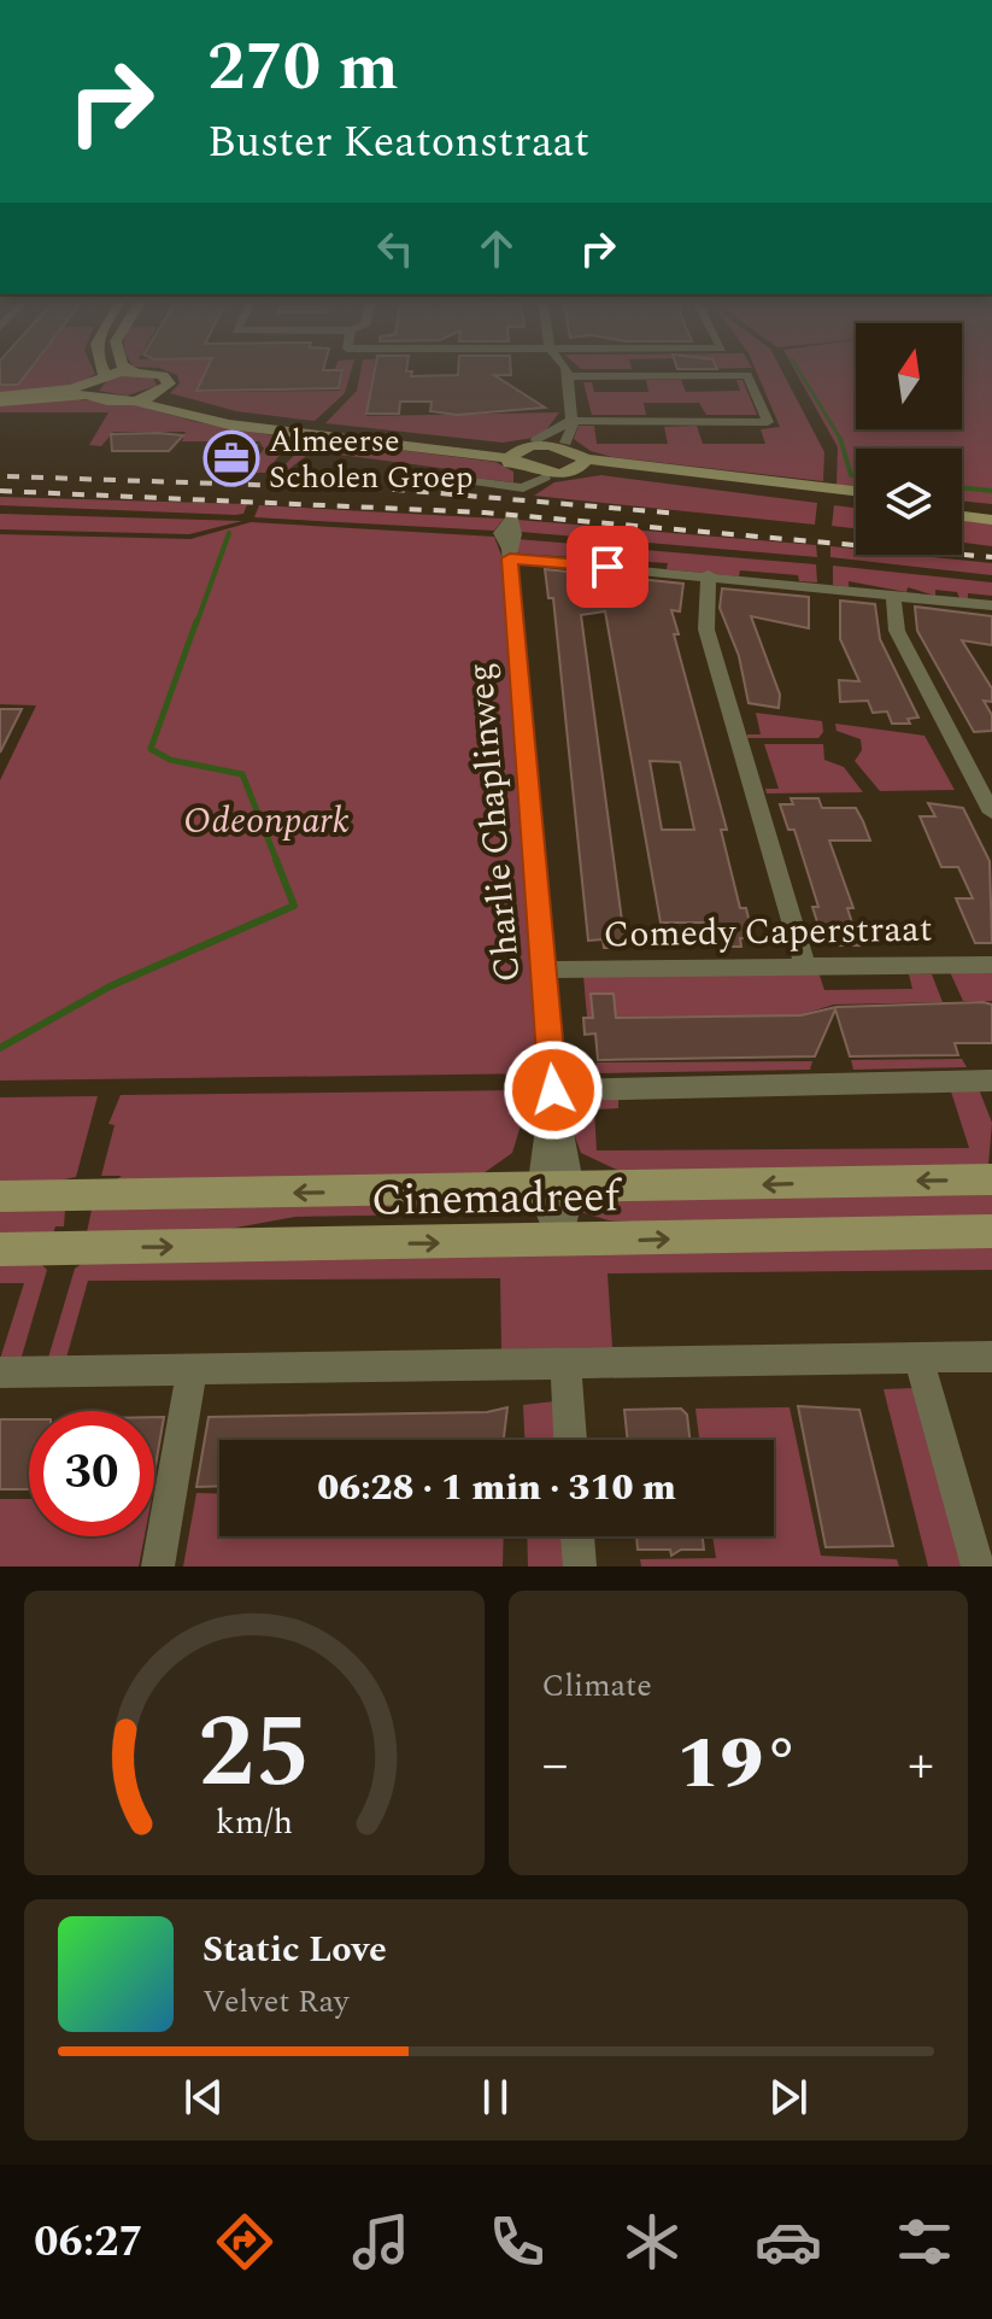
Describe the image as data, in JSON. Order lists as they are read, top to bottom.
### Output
{
  "streets": {
    "main road": ["Cinemadreef"],
    "street": ["Charlie Chaplinweg", "Comedy Caperstraat"]
  },
  "crossings": [
    ["Charlie Chaplinweg", "Comedy Caperstraat"],
    ["Charlie Chaplinweg", "Cinemadreef"]
  ],
  "parks": ["Odeonpark"],
  "places": {
    "office": ["Almeerse Scholen Groep"]
  },
  "north": "top",
  "page": {
    "turn": ["270 m", "Buster Keatonstraat"],
    "limit": "30",
    "trip": "06:28 · 1 min · 310 m",
    "tile": "Climate",
    "heat": ["−", "19°", "+"],
    "song": ["Static Love", "Velvet Ray"],
    "tabs": "06:27",
    "gauge": ["25", "km/h"]
  }
}
